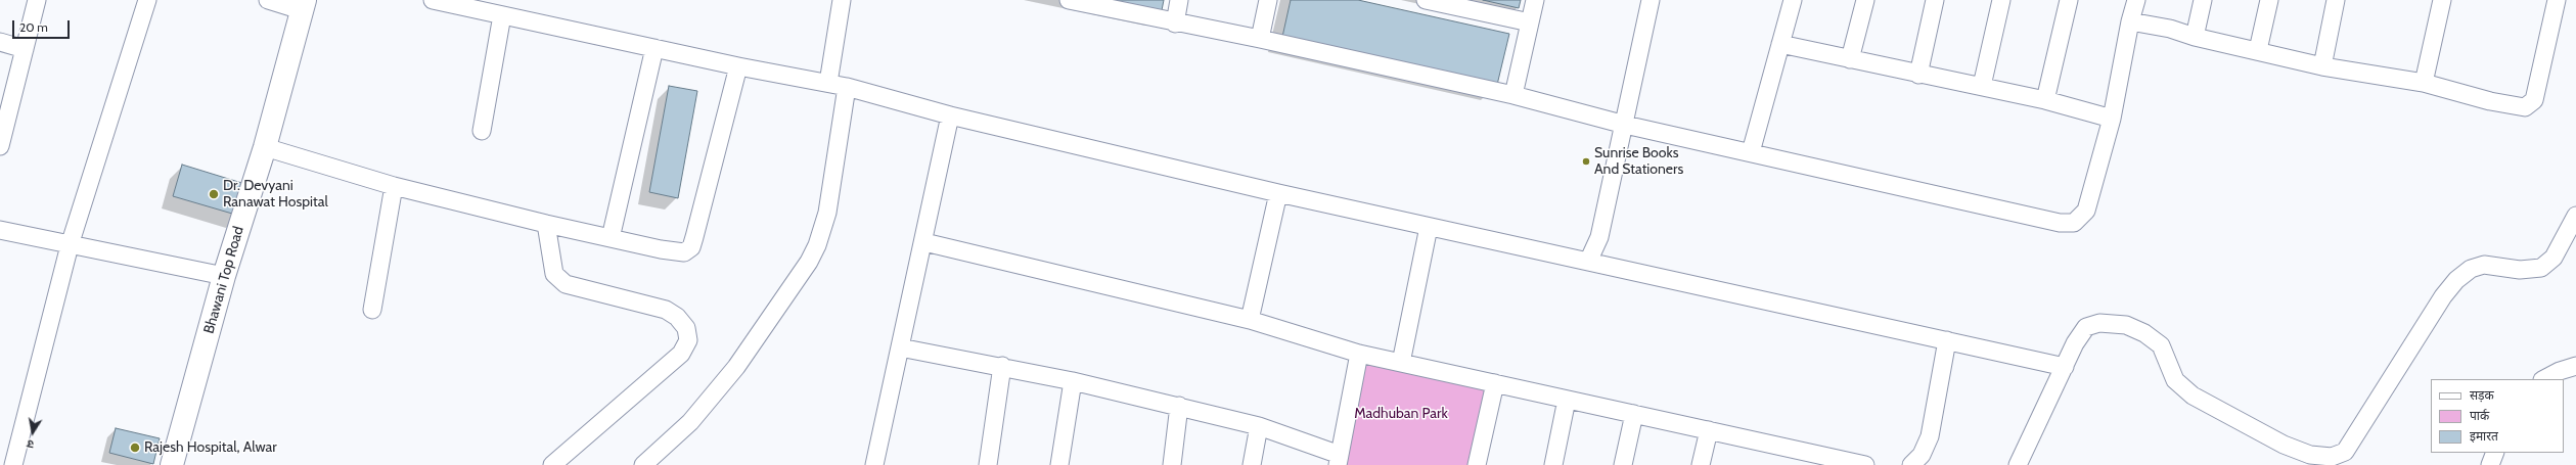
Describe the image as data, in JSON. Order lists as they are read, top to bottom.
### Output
{
  "streets": {
    "street": ["Bhawani Top Road"]
  },
  "parks": ["Madhuban Park"],
  "places": ["Sunrise Books And Stationers", "Dr. Devyani Ranawat Hospital", "Rajesh Hospital, Alwar"],
  "legend": ["सड़क", "पार्क", "इमारत"],
  "scale_bar": "20 m",
  "north": "bottom"
}
